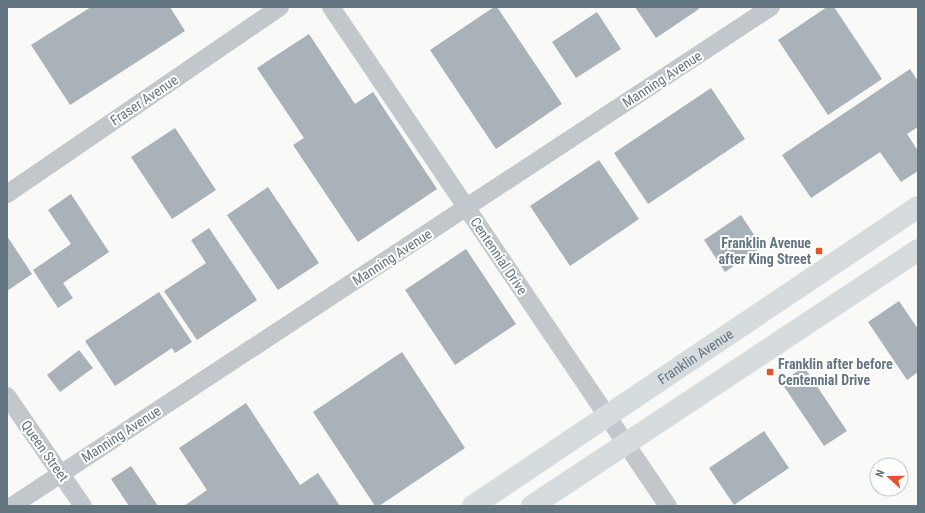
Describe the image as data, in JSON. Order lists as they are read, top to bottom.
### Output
{
  "streets": {
    "main road": ["Franklin Avenue"],
    "street": [
      "Manning Avenue",
      "Fraser Avenue",
      "Centennial Drive",
      "Queen Street"
    ]
  },
  "crossings": [
    ["Manning Avenue", "Centennial Drive"],
    ["Manning Avenue", "Queen Street"],
    ["Centennial Drive", "Franklin Avenue"]
  ],
  "places": {
    "transit": ["Franklin Avenue after King Street", "Franklin after before Centennial Drive"]
  },
  "north": "left"
}
